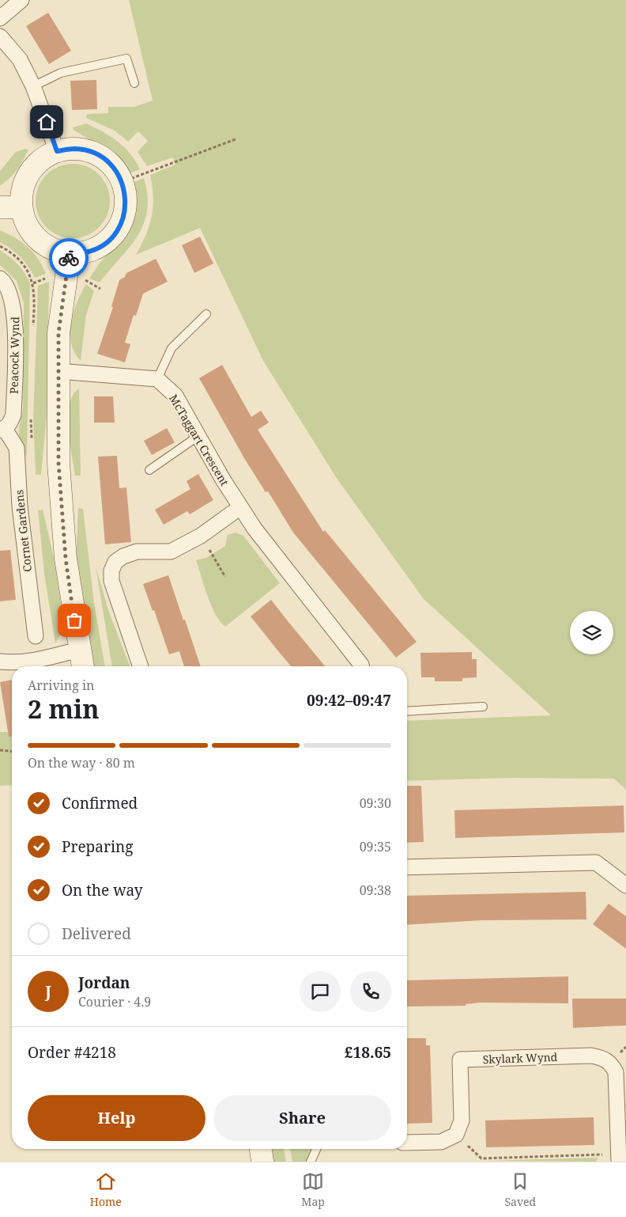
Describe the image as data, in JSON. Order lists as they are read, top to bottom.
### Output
{
  "streets": {
    "street": [
      "Peacock Wynd",
      "McTaggart Crescent",
      "Cornet Gardens",
      "Skylark Wynd"
    ]
  },
  "crossings": [
    ["Peacock Wynd", "Cornet Gardens"]
  ],
  "page": {
    "heading": ["2 min", "Arriving in", "09:42–09:47"],
    "panel": [
      "Jordan",
      "Courier · 4.9",
      "Order #4218",
      "£18.65"
    ],
    "bar": "On the way · 80 m",
    "list": [
      ["Confirmed", "09:30"],
      ["Preparing", "09:35"],
      ["On the way", "09:38"],
      "Delivered"
    ],
    "round": "J",
    "buttons": ["Help", "Share"],
    "tabs": ["Home", "Map", "Saved"]
  }
}
